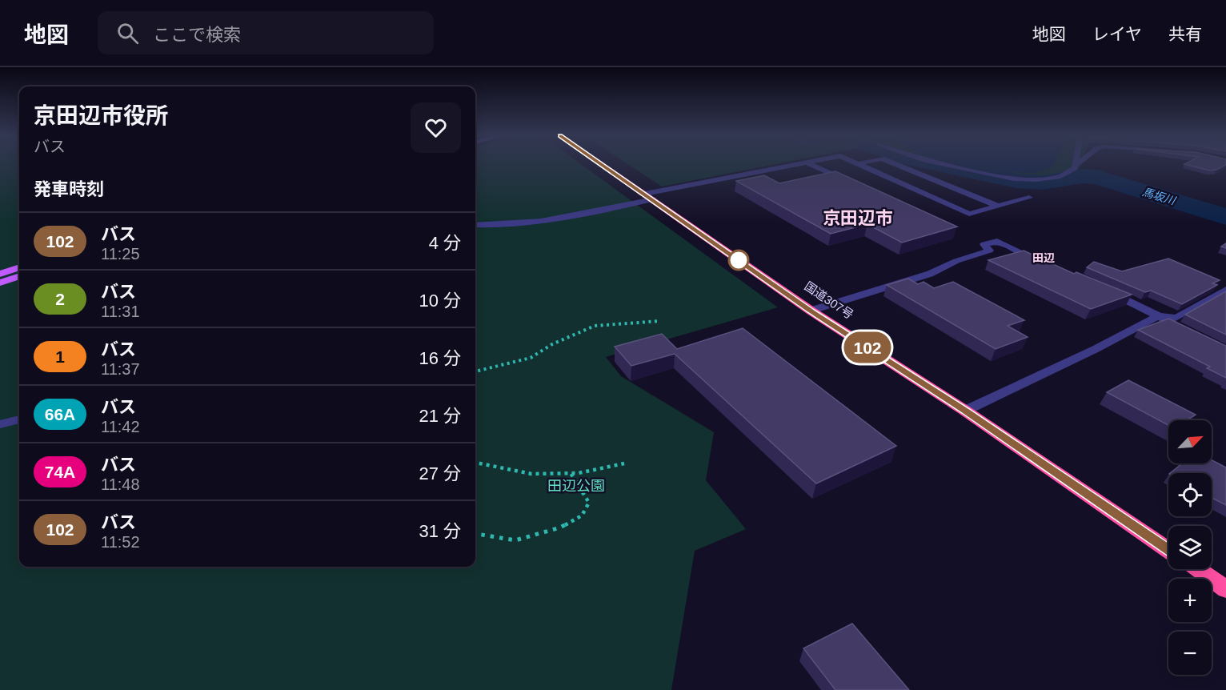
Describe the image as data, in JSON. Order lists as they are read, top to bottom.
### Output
{
  "streets": {
    "highway": ["国道307号"]
  },
  "districts": ["京田辺市", "田辺"],
  "water": ["馬坂川"],
  "parks": ["田辺公園"],
  "lines": ["bus line 102"],
  "north": "top right",
  "page": {
    "header": "地図",
    "search": "ここで検索",
    "nav": ["地図", "レイヤ", "共有"],
    "on_map": "102",
    "heading": [
      ["京田辺市役所", "バス"],
      "発車時刻"
    ],
    "list": [
      {
        "mark": "102",
        "name": "バス",
        "note": "11:25",
        "value": "4 分"
      },
      {
        "mark": "2",
        "name": "バス",
        "note": "11:31",
        "value": "10 分"
      },
      {
        "mark": "1",
        "name": "バス",
        "note": "11:37",
        "value": "16 分"
      },
      {
        "mark": "66A",
        "name": "バス",
        "note": "11:42",
        "value": "21 分"
      },
      {
        "mark": "74A",
        "name": "バス",
        "note": "11:48",
        "value": "27 分"
      },
      {
        "mark": "102",
        "name": "バス",
        "note": "11:52",
        "value": "31 分"
      }
    ],
    "map_buttons": ["+", "−"]
  }
}
